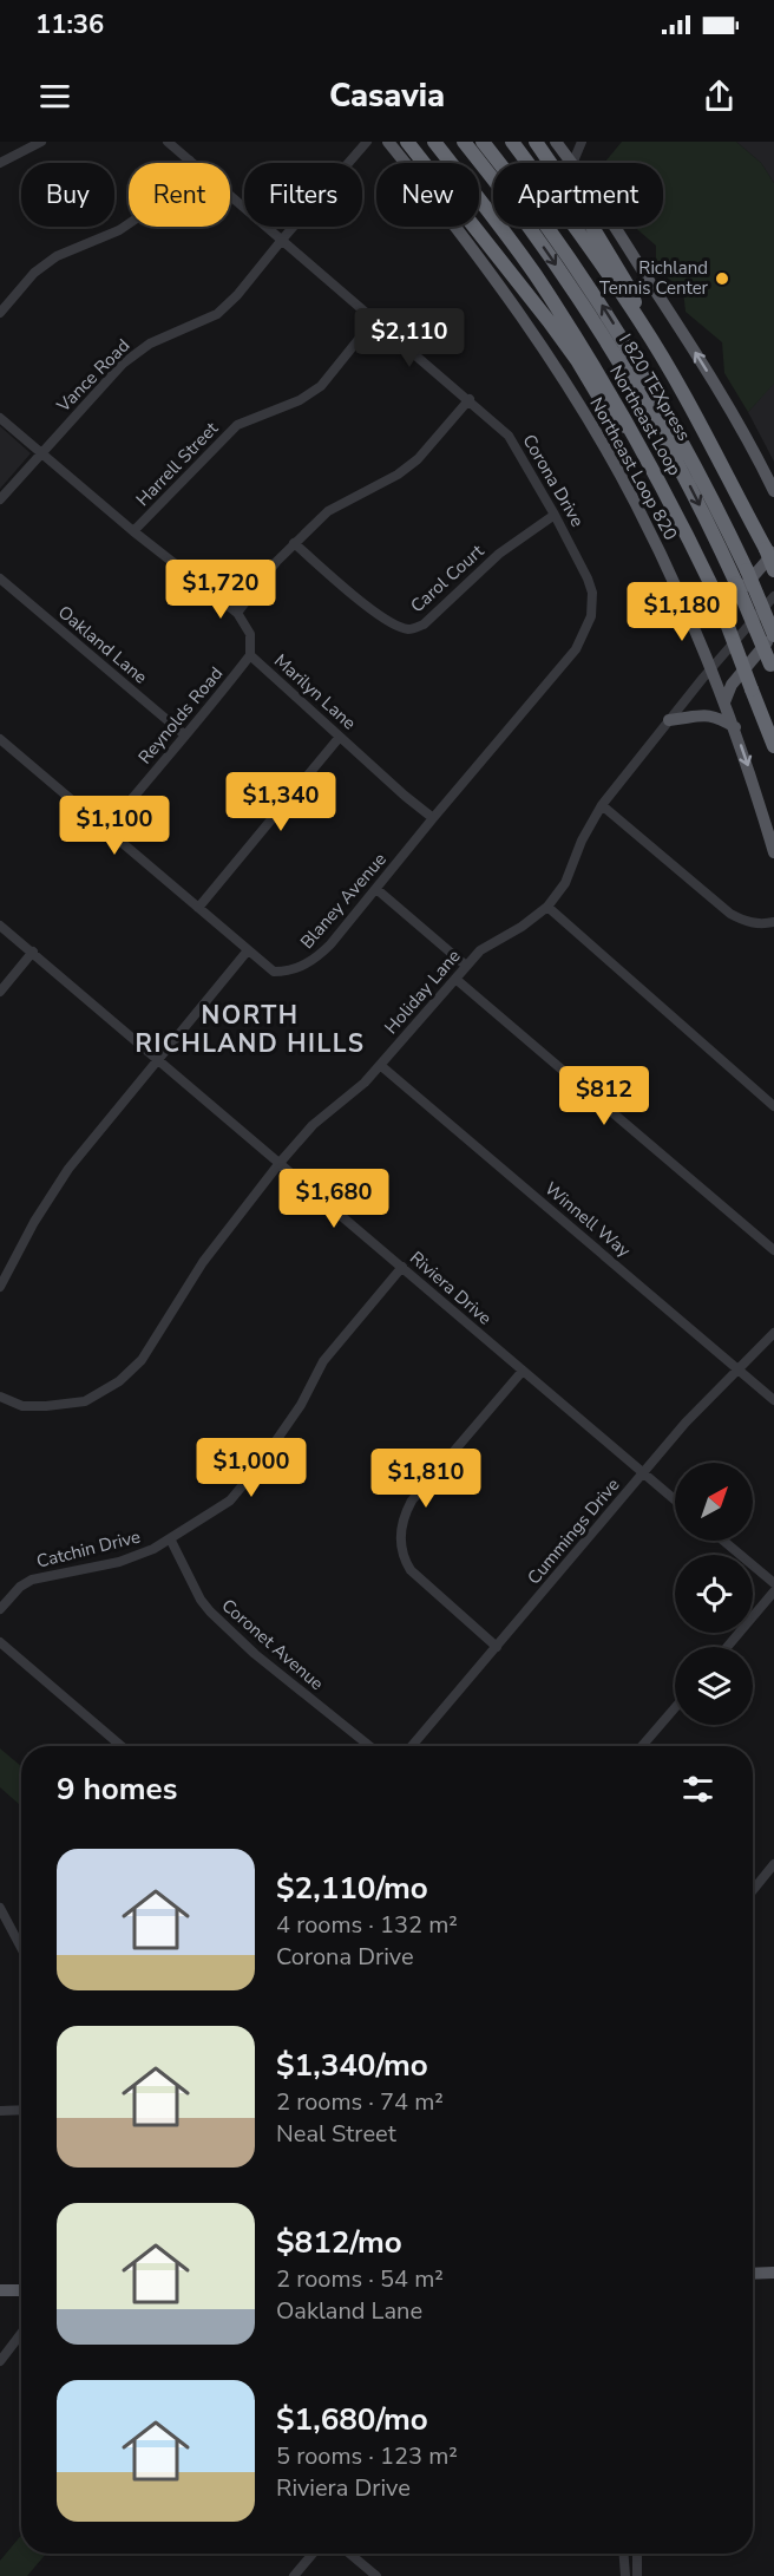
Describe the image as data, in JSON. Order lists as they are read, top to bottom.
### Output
{
  "streets": {
    "highway": ["I 820 TEXpress", "Northeast Loop"],
    "main road": ["Northeast Loop 820"],
    "street": [
      "Vance Road",
      "Harrell Street",
      "Corona Drive",
      "Carol Court",
      "Oakland Lane",
      "Marilyn Lane",
      "Reynolds Road",
      "Blaney Avenue",
      "Holiday Lane",
      "Winnell Way",
      "Riviera Drive",
      "Cummings Drive",
      "Catchin Drive",
      "Coronet Avenue"
    ]
  },
  "crossings": [
    ["Vance Road", "Corona Drive"],
    ["Vance Road", "Marilyn Lane"],
    ["Harrell Street", "Corona Drive"],
    ["Harrell Street", "Marilyn Lane"],
    ["Northeast Loop 820", "Holiday Lane"],
    ["Corona Drive", "Carol Court"],
    ["Corona Drive", "Blaney Avenue"],
    ["Oakland Lane", "Reynolds Road"],
    ["Marilyn Lane", "Reynolds Road"],
    ["Marilyn Lane", "Blaney Avenue"],
    ["Holiday Lane", "Winnell Way"],
    ["Holiday Lane", "Riviera Drive"],
    ["Winnell Way", "Cummings Drive"],
    ["Riviera Drive", "Cummings Drive"],
    ["Riviera Drive", "Catchin Drive"],
    ["Catchin Drive", "Coronet Avenue"]
  ],
  "districts": ["NORTH RICHLAND HILLS"],
  "places": ["Richland Tennis Center"],
  "north": "top right",
  "page": {
    "status": "11:36",
    "header": "Casavia",
    "chip": [
      "Buy",
      "Rent",
      "Filters",
      "New",
      "Apartment"
    ],
    "price": [
      "$2,110",
      "$1,720",
      "$1,180",
      "$1,340",
      "$1,100",
      "$812",
      "$1,680",
      "$1,000",
      "$1,810"
    ],
    "heading": "9 homes",
    "list": [
      {
        "name": "$2,110/mo",
        "note": "4 rooms · 132 m² · Corona Drive"
      },
      {
        "name": "$1,340/mo",
        "note": "2 rooms · 74 m² · Neal Street"
      },
      {
        "name": "$812/mo",
        "note": "2 rooms · 54 m² · Oakland Lane"
      },
      {
        "name": "$1,680/mo",
        "note": "5 rooms · 123 m² · Riviera Drive"
      }
    ]
  }
}
